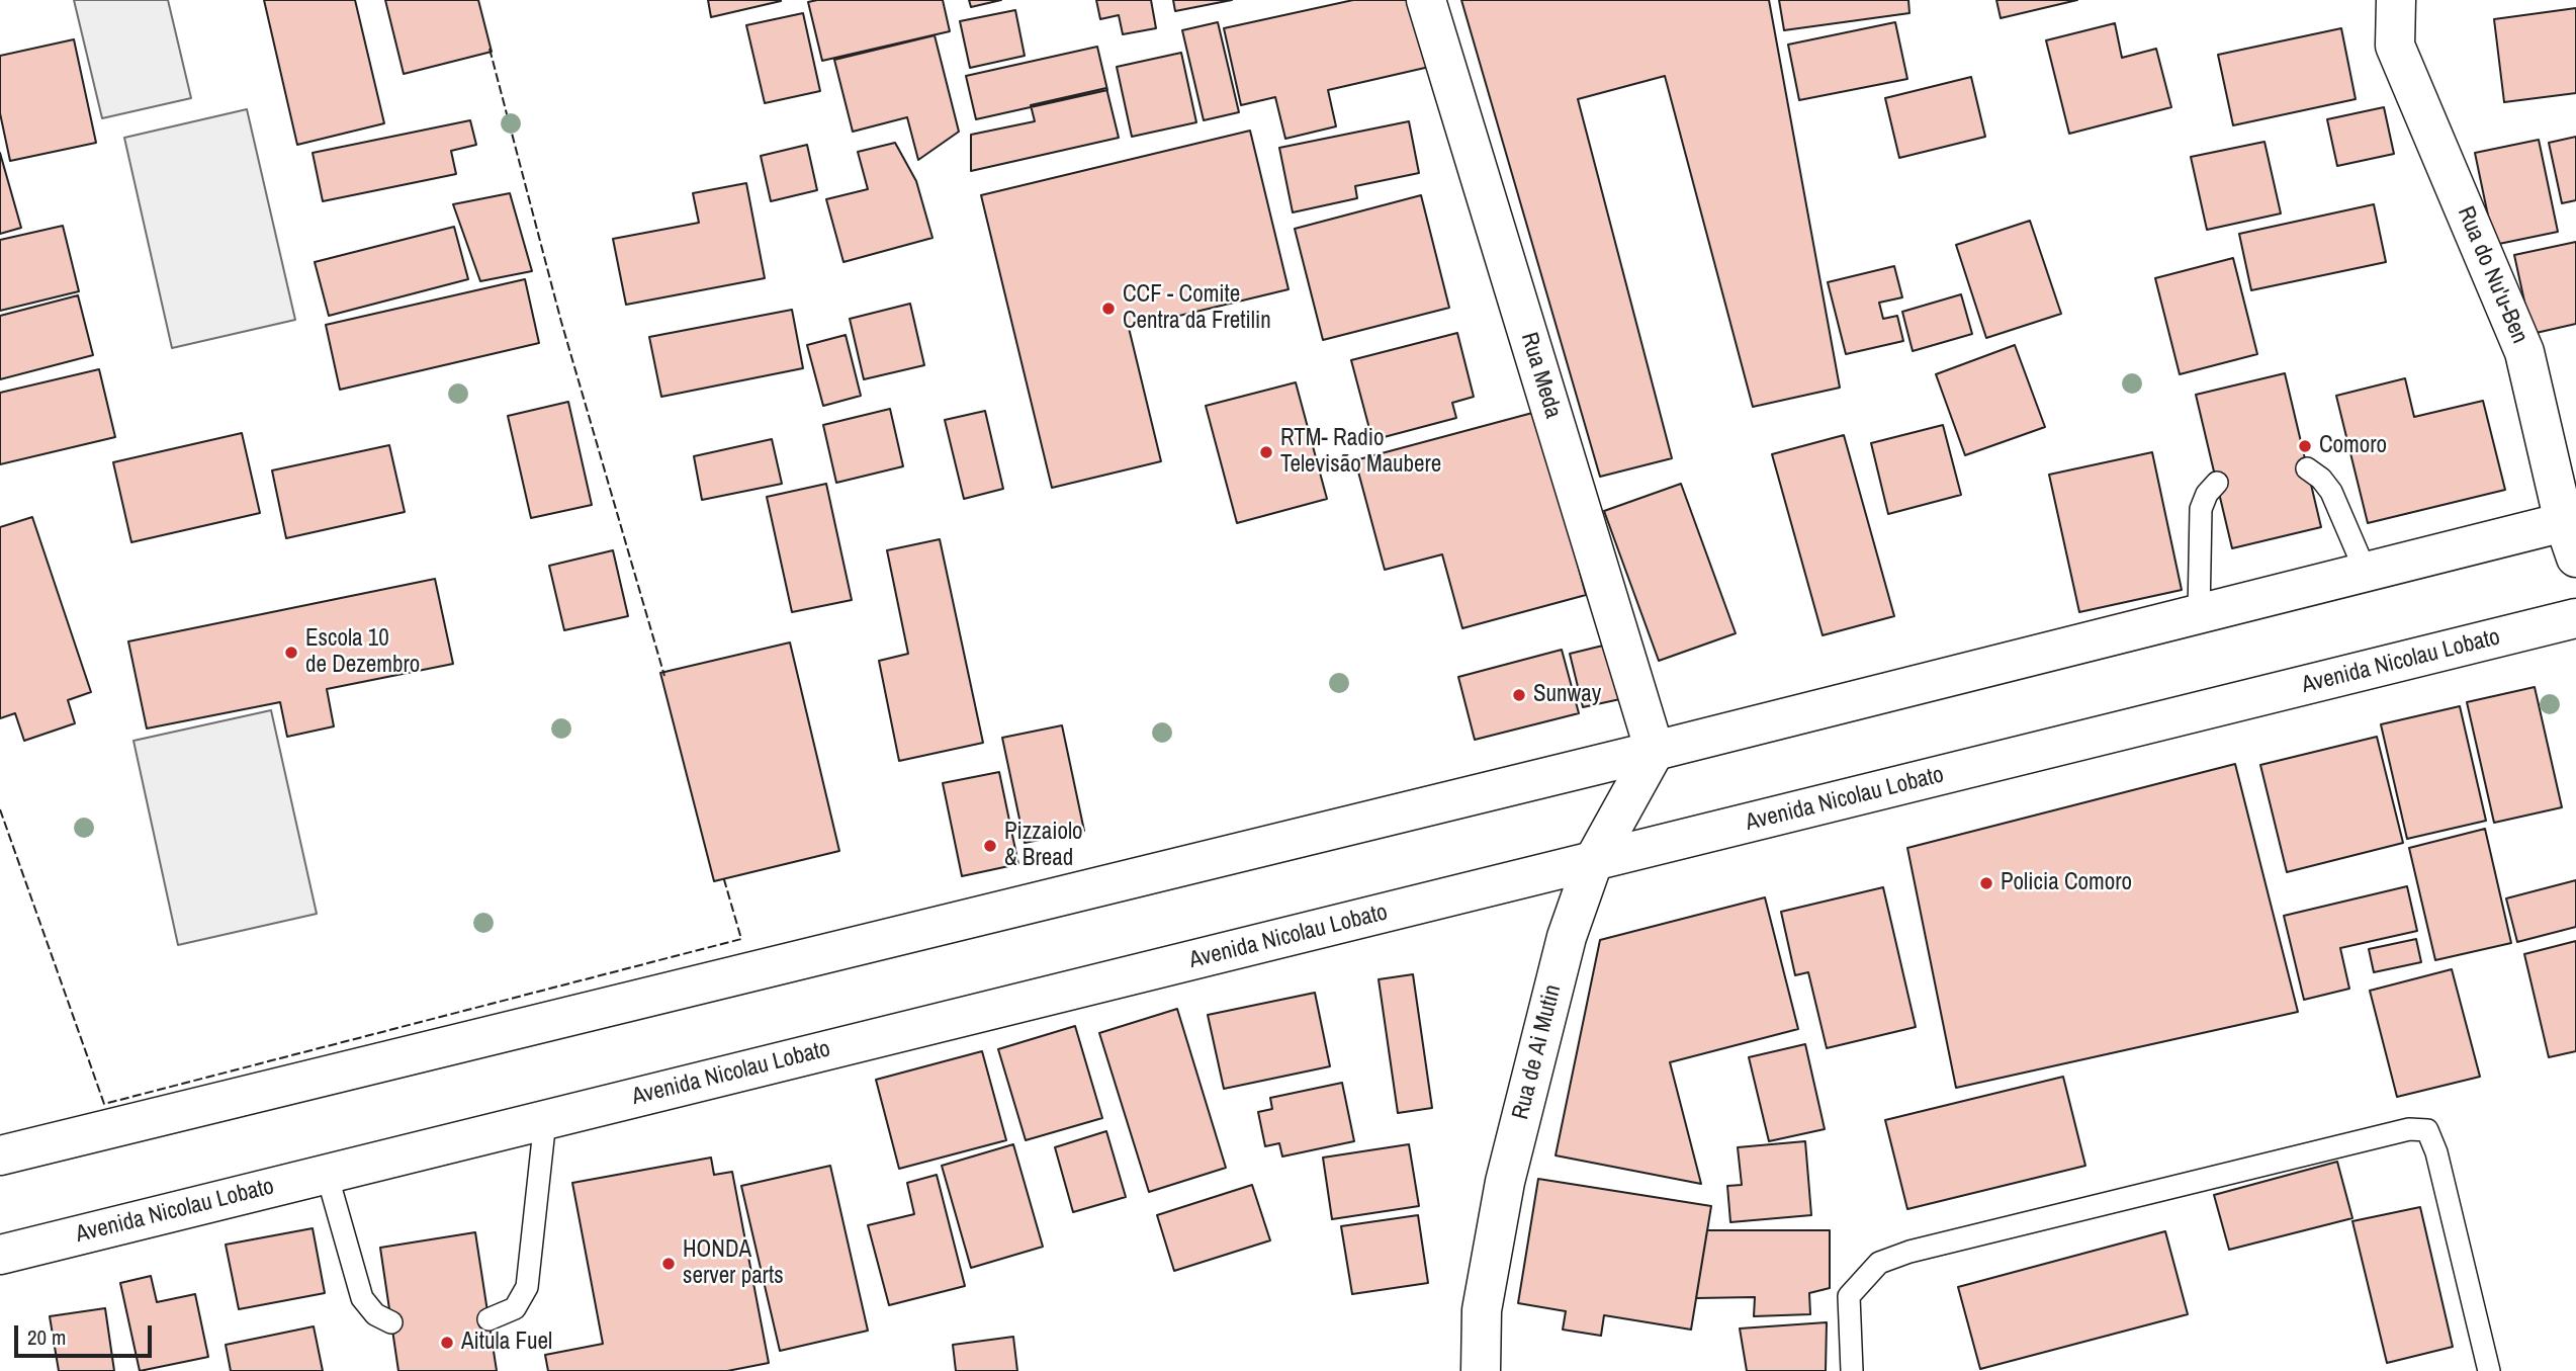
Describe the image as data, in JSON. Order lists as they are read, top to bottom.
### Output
{
  "streets": {
    "main road": [
      "Rua do Nu'u-Ben",
      "Rua Meda",
      "Avenida Nicolau Lobato",
      "Rua de Ai Mutin"
    ]
  },
  "crossings": [
    ["Rua Meda", "Rua de Ai Mutin"],
    ["Avenida Nicolau Lobato", "Rua de Ai Mutin"]
  ],
  "places": [
    "CCF - Comite Centra da Fretilin",
    "Comoro",
    "RTM- Radio Televisão Maubere",
    "Escola 10 de Dezembro",
    "Sunway",
    "Pizzaiolo & Bread",
    "Policia Comoro",
    "HONDA server parts",
    "Aitula Fuel"
  ],
  "scale_bar": "20 m"
}
